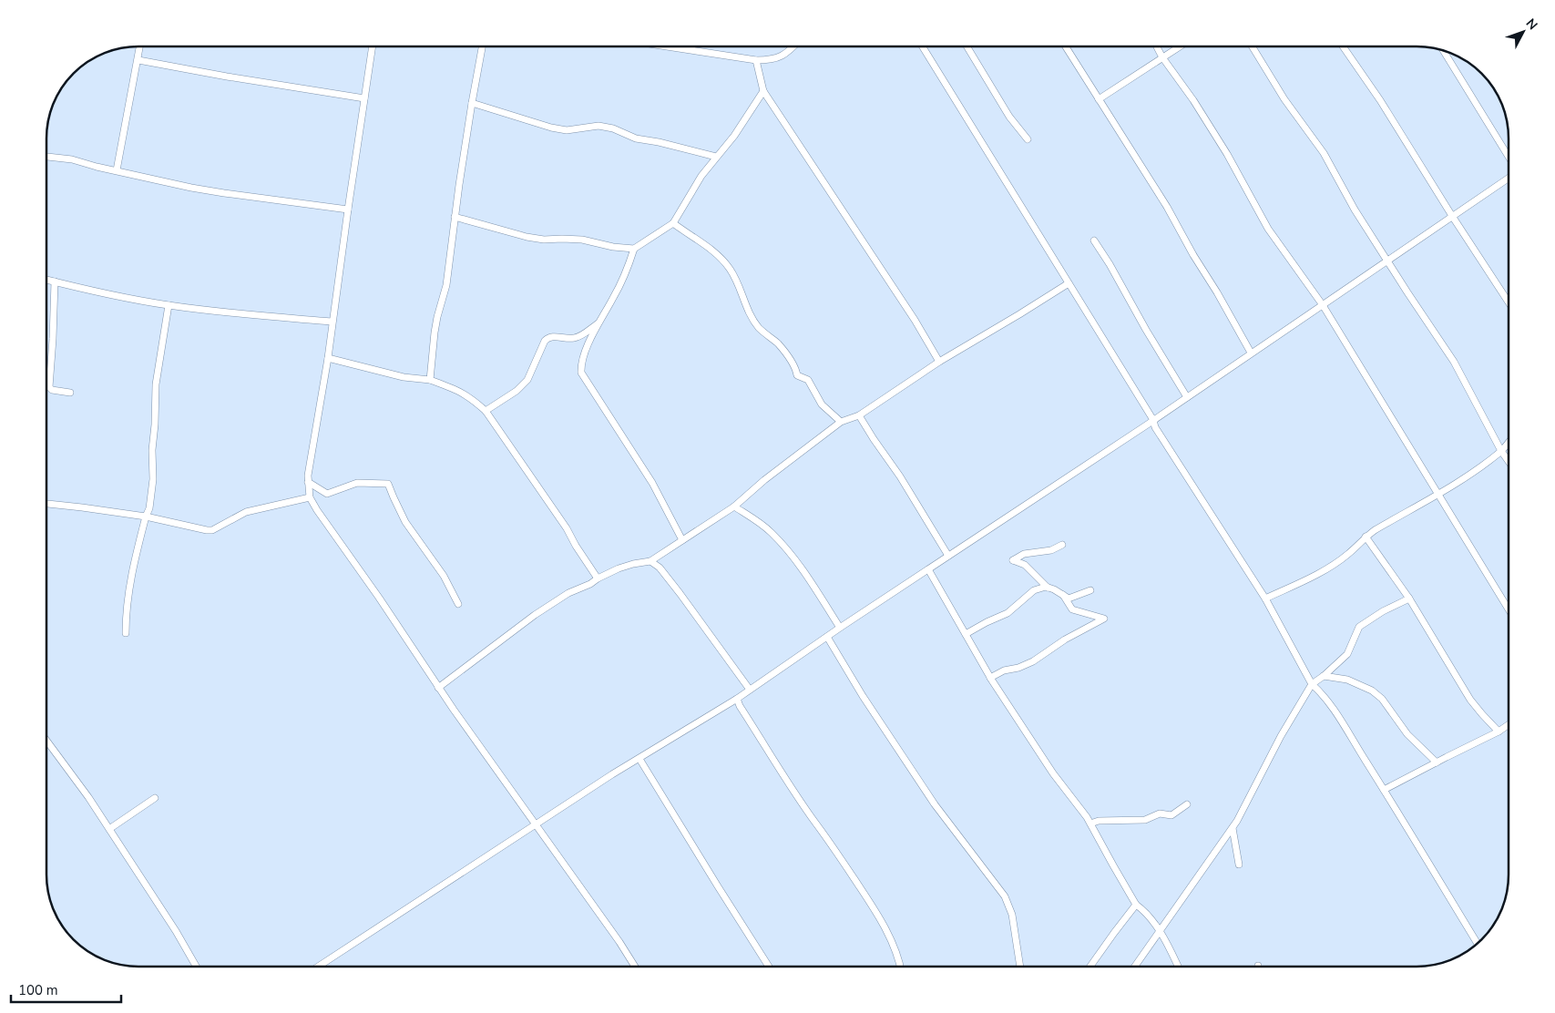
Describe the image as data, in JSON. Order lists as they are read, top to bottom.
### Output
{
  "scale_bar": "100 m",
  "north": "top right"
}
